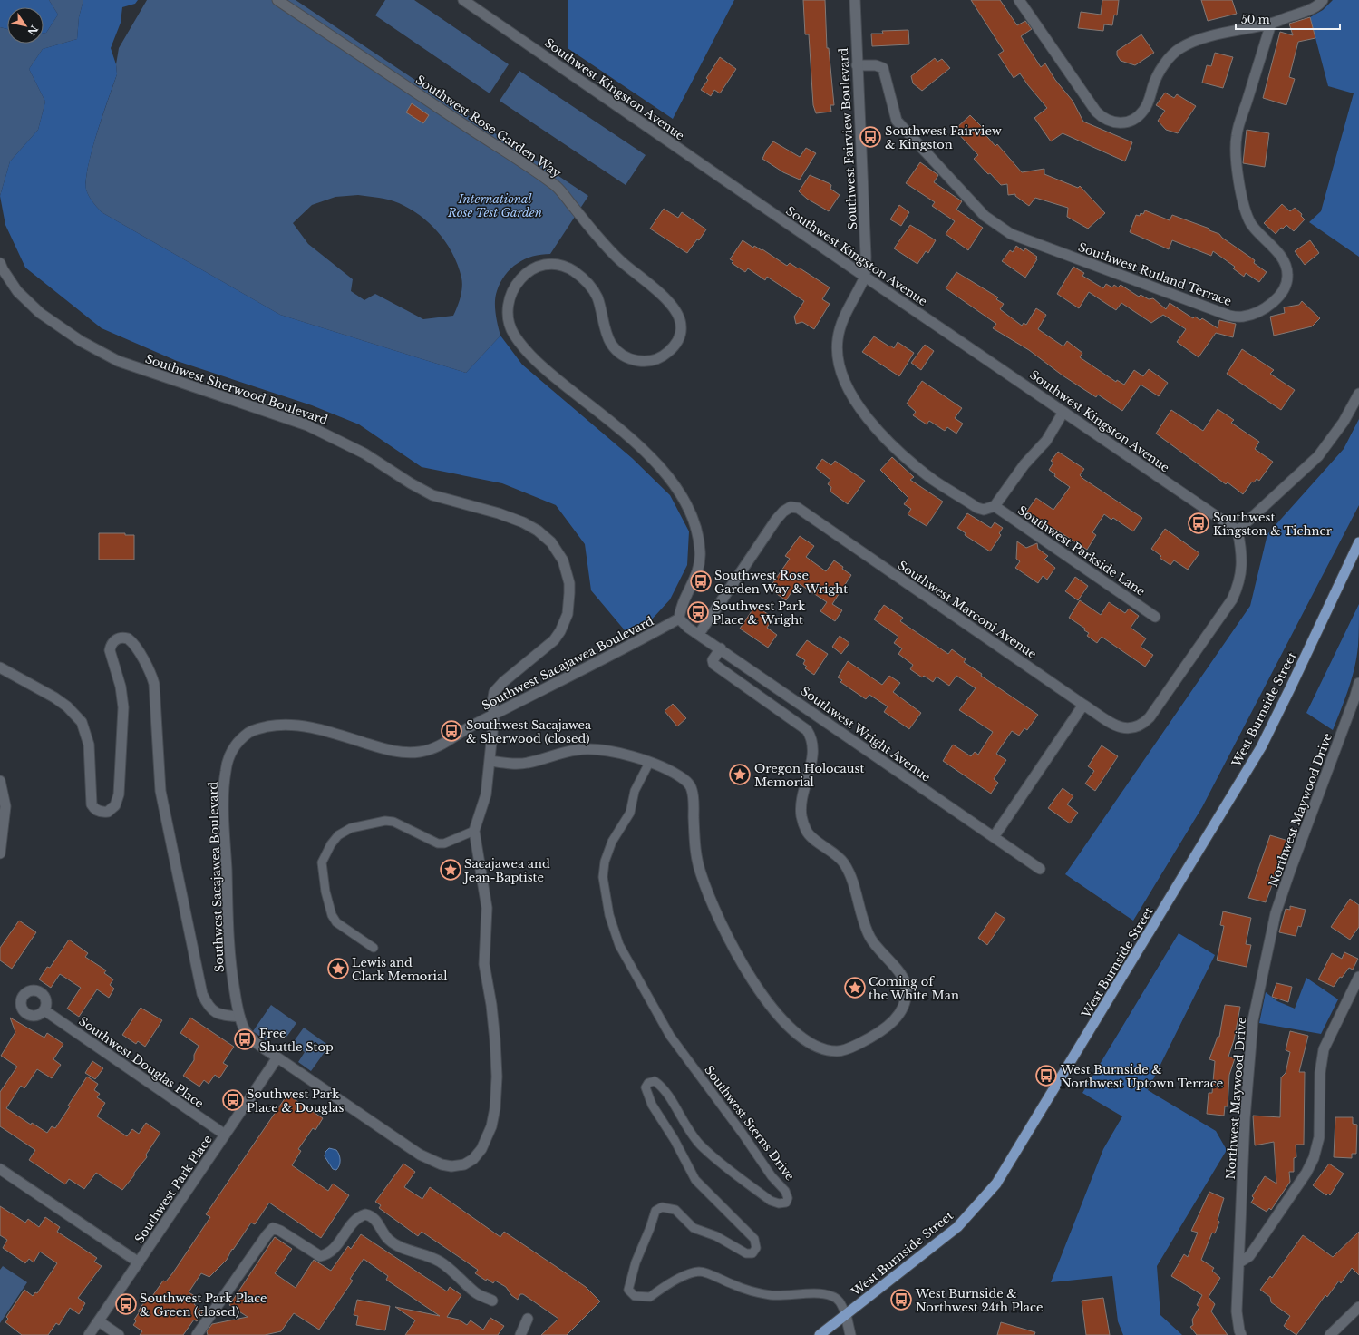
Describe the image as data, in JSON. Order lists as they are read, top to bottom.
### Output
{
  "streets": {
    "main road": ["West Burnside Street"],
    "street": [
      "Southwest Kingston Avenue",
      "Southwest Rose Garden Way",
      "Southwest Fairview Boulevard",
      "Southwest Rutland Terrace",
      "Southwest Sherwood Boulevard",
      "Southwest Parkside Lane",
      "Southwest Marconi Avenue",
      "Southwest Sacajawea Boulevard",
      "Southwest Wright Avenue",
      "Northwest Maywood Drive",
      "Southwest Douglas Place",
      "Southwest Sterns Drive",
      "Southwest Park Place"
    ]
  },
  "crossings": [
    ["Southwest Kingston Avenue", "Southwest Fairview Boulevard"],
    ["Southwest Kingston Avenue", "Southwest Marconi Avenue"],
    ["Southwest Rose Garden Way", "Southwest Sacajawea Boulevard"],
    ["Southwest Rose Garden Way", "Southwest Wright Avenue"],
    ["Southwest Fairview Boulevard", "Southwest Rutland Terrace"],
    ["Southwest Sherwood Boulevard", "Southwest Sacajawea Boulevard"],
    ["Southwest Marconi Avenue", "Southwest Wright Avenue"],
    ["Southwest Sacajawea Boulevard", "Southwest Wright Avenue"],
    ["Southwest Sacajawea Boulevard", "Southwest Park Place"],
    ["West Burnside Street", "Southwest Sterns Drive"],
    ["Southwest Douglas Place", "Southwest Park Place"]
  ],
  "parks": ["International Rose Test Garden"],
  "places": {
    "bus stop": [
      "Southwest Fairview & Kingston",
      "Southwest Kingston & Tichner",
      "Southwest Rose Garden Way & Wright",
      "Southwest Park Place & Wright",
      "Southwest Sacajawea & Sherwood (closed)",
      "Free Shuttle Stop",
      "West Burnside & Northwest Uptown Terrace",
      "Southwest Park Place & Douglas",
      "West Burnside & Northwest 24th Place",
      "Southwest Park Place & Green (closed)"
    ],
    "place": [
      "Oregon Holocaust Memorial",
      "Sacajawea and Jean-Baptiste",
      "Lewis and Clark Memorial",
      "Coming of the White Man"
    ]
  },
  "scale_bar": "50 m",
  "north": "bottom right"
}
